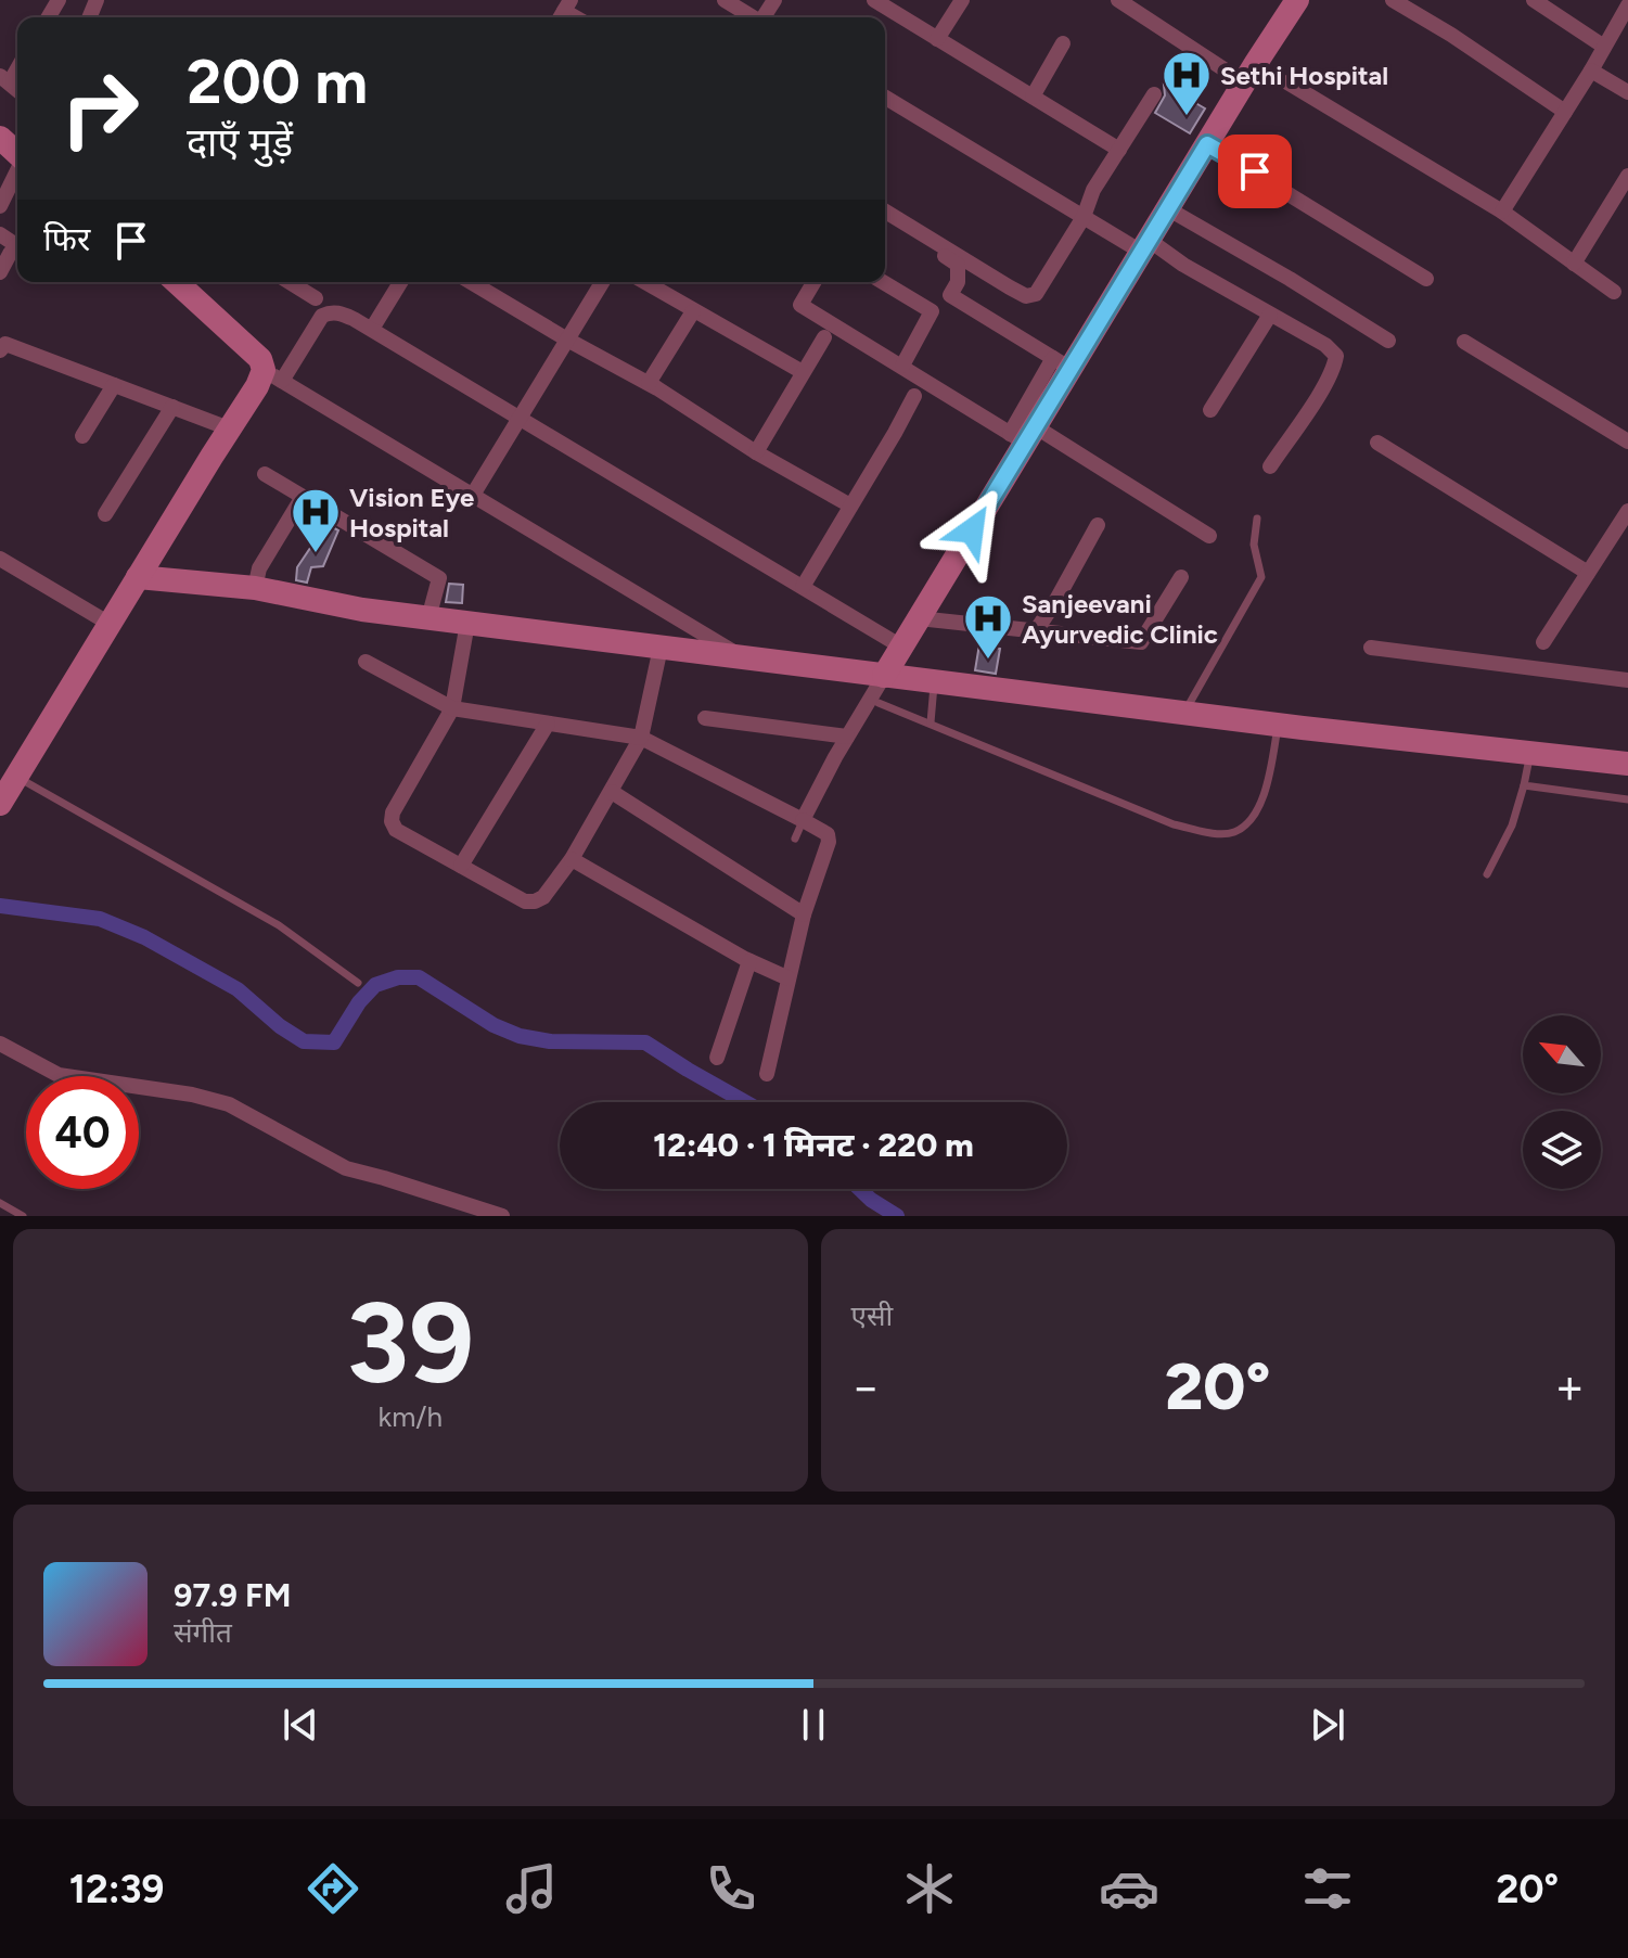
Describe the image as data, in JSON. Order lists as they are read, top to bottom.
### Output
{
  "places": {
    "hospital": ["Sethi Hospital", "Vision Eye Hospital", "Sanjeevani Ayurvedic Clinic"]
  },
  "north": "top left",
  "page": {
    "turn": ["200 m", "दाएँ मुड़ें"],
    "then": "फिर",
    "limit": "40",
    "trip": "12:40 · 1 मिनट · 220 m",
    "tile": [
      ["39", "km/h"],
      "एसी"
    ],
    "heat": ["−", "20°", "+"],
    "song": ["97.9 FM", "संगीत"],
    "tabs": ["12:39", "20°"]
  }
}
